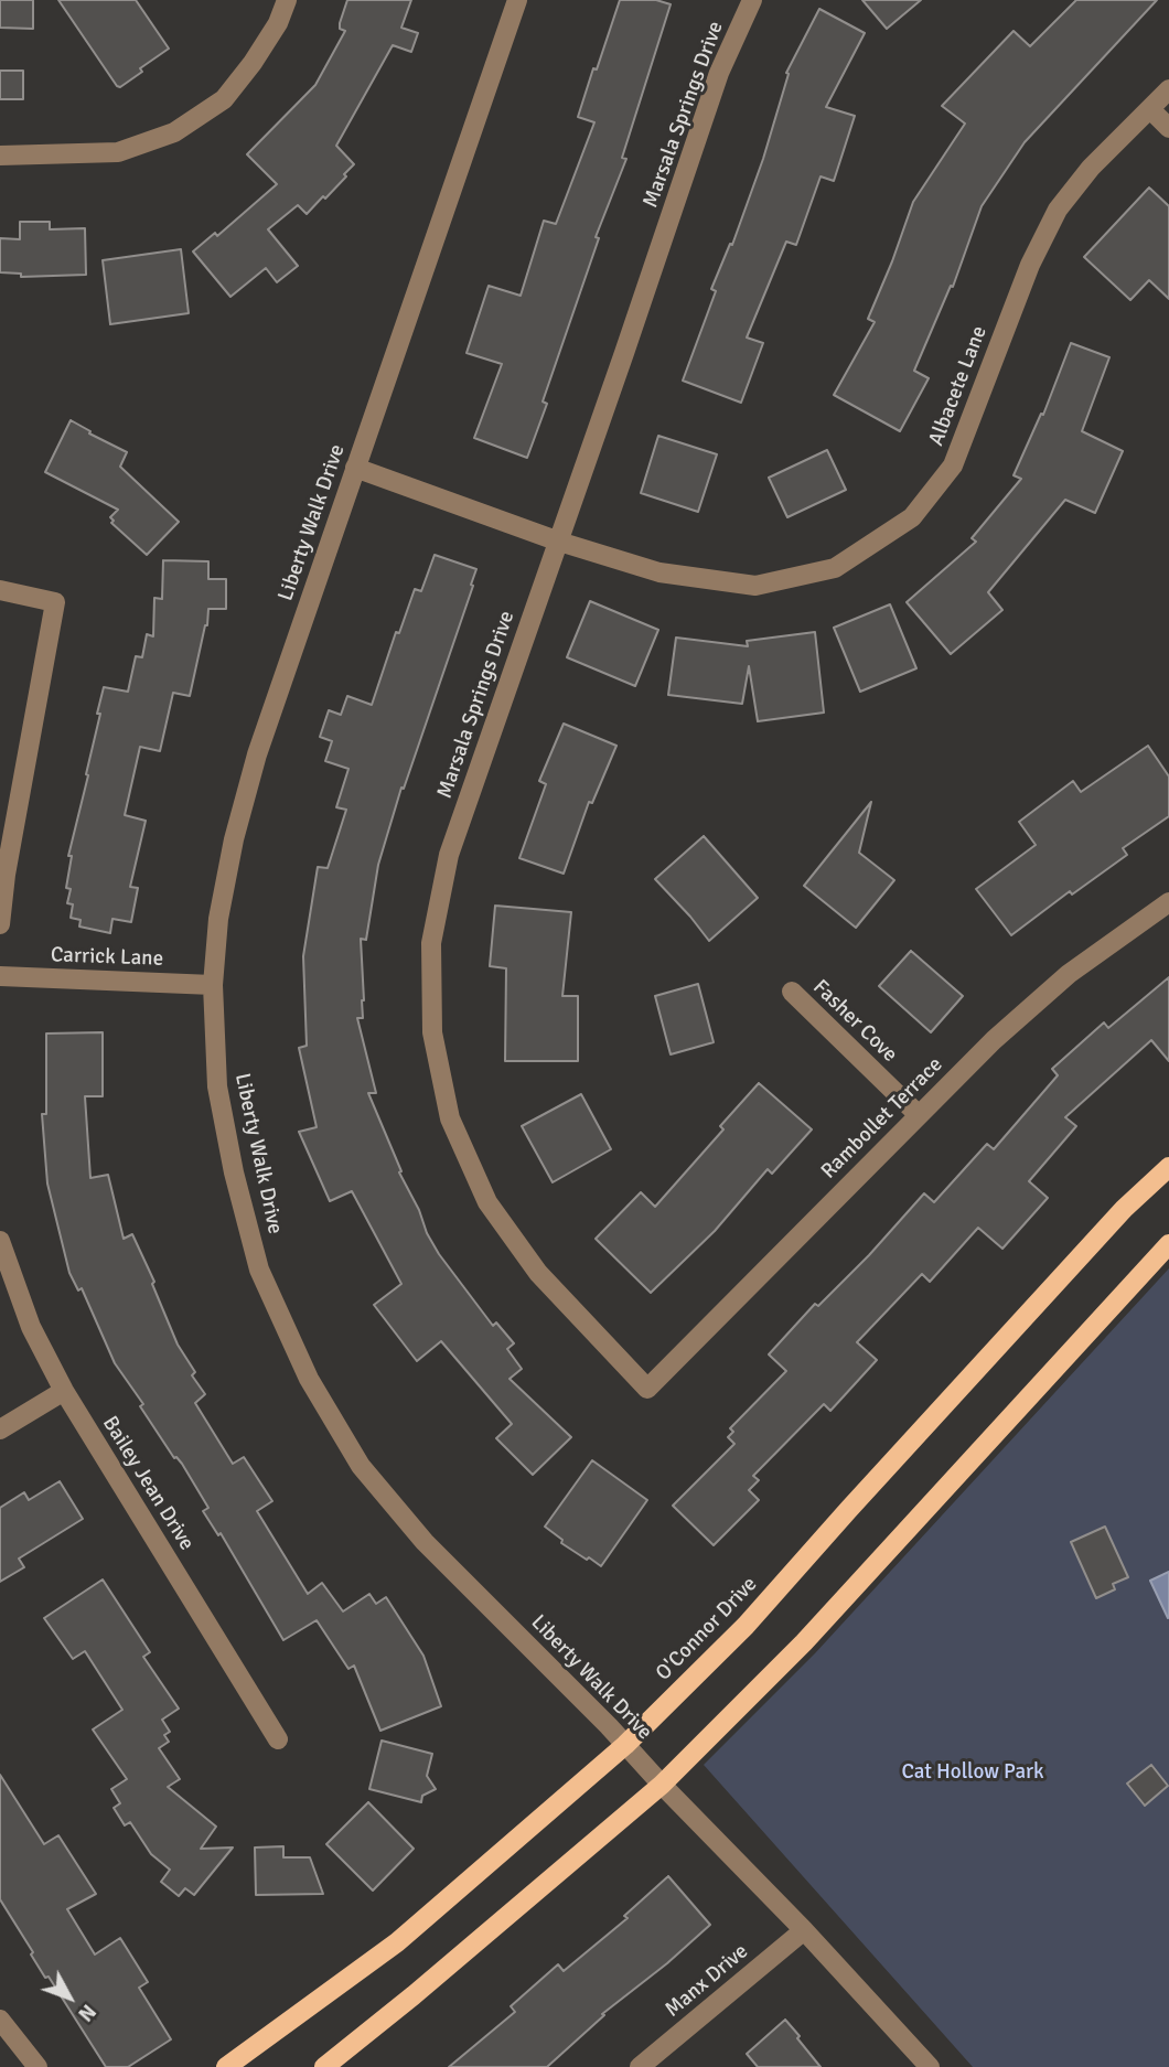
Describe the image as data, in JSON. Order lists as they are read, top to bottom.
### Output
{
  "streets": {
    "main road": ["O'Connor Drive"],
    "street": [
      "Marsala Springs Drive",
      "Albacete Lane",
      "Liberty Walk Drive",
      "Carrick Lane",
      "Fasher Cove",
      "Rambollet Terrace",
      "Bailey Jean Drive",
      "Manx Drive"
    ]
  },
  "crossings": [
    ["Marsala Springs Drive", "Albacete Lane"],
    ["Marsala Springs Drive", "Rambollet Terrace"],
    ["Albacete Lane", "Liberty Walk Drive"],
    ["Liberty Walk Drive", "Carrick Lane"],
    ["Liberty Walk Drive", "O'Connor Drive"],
    ["Liberty Walk Drive", "Manx Drive"],
    ["Fasher Cove", "Rambollet Terrace"]
  ],
  "parks": ["Cat Hollow Park"],
  "north": "bottom right"
}
